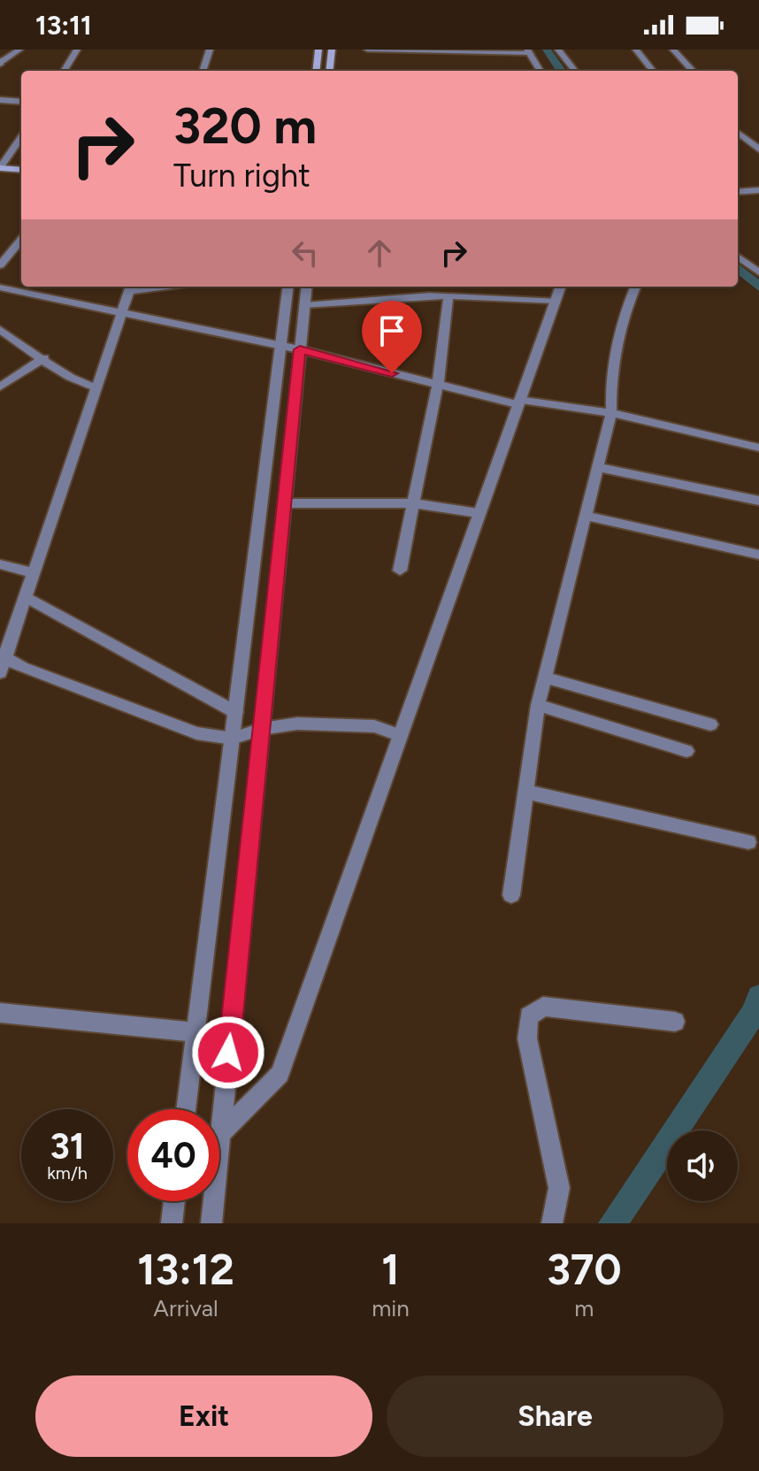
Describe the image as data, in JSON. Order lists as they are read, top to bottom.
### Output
{
  "page": {
    "status": "13:11",
    "turn": ["320 m", "Turn right"],
    "speed": "31 km/h",
    "limit": "40",
    "eta": [
      "13:12",
      "Arrival",
      "1",
      "min",
      "370",
      "m"
    ],
    "buttons": ["Exit", "Share"]
  }
}
